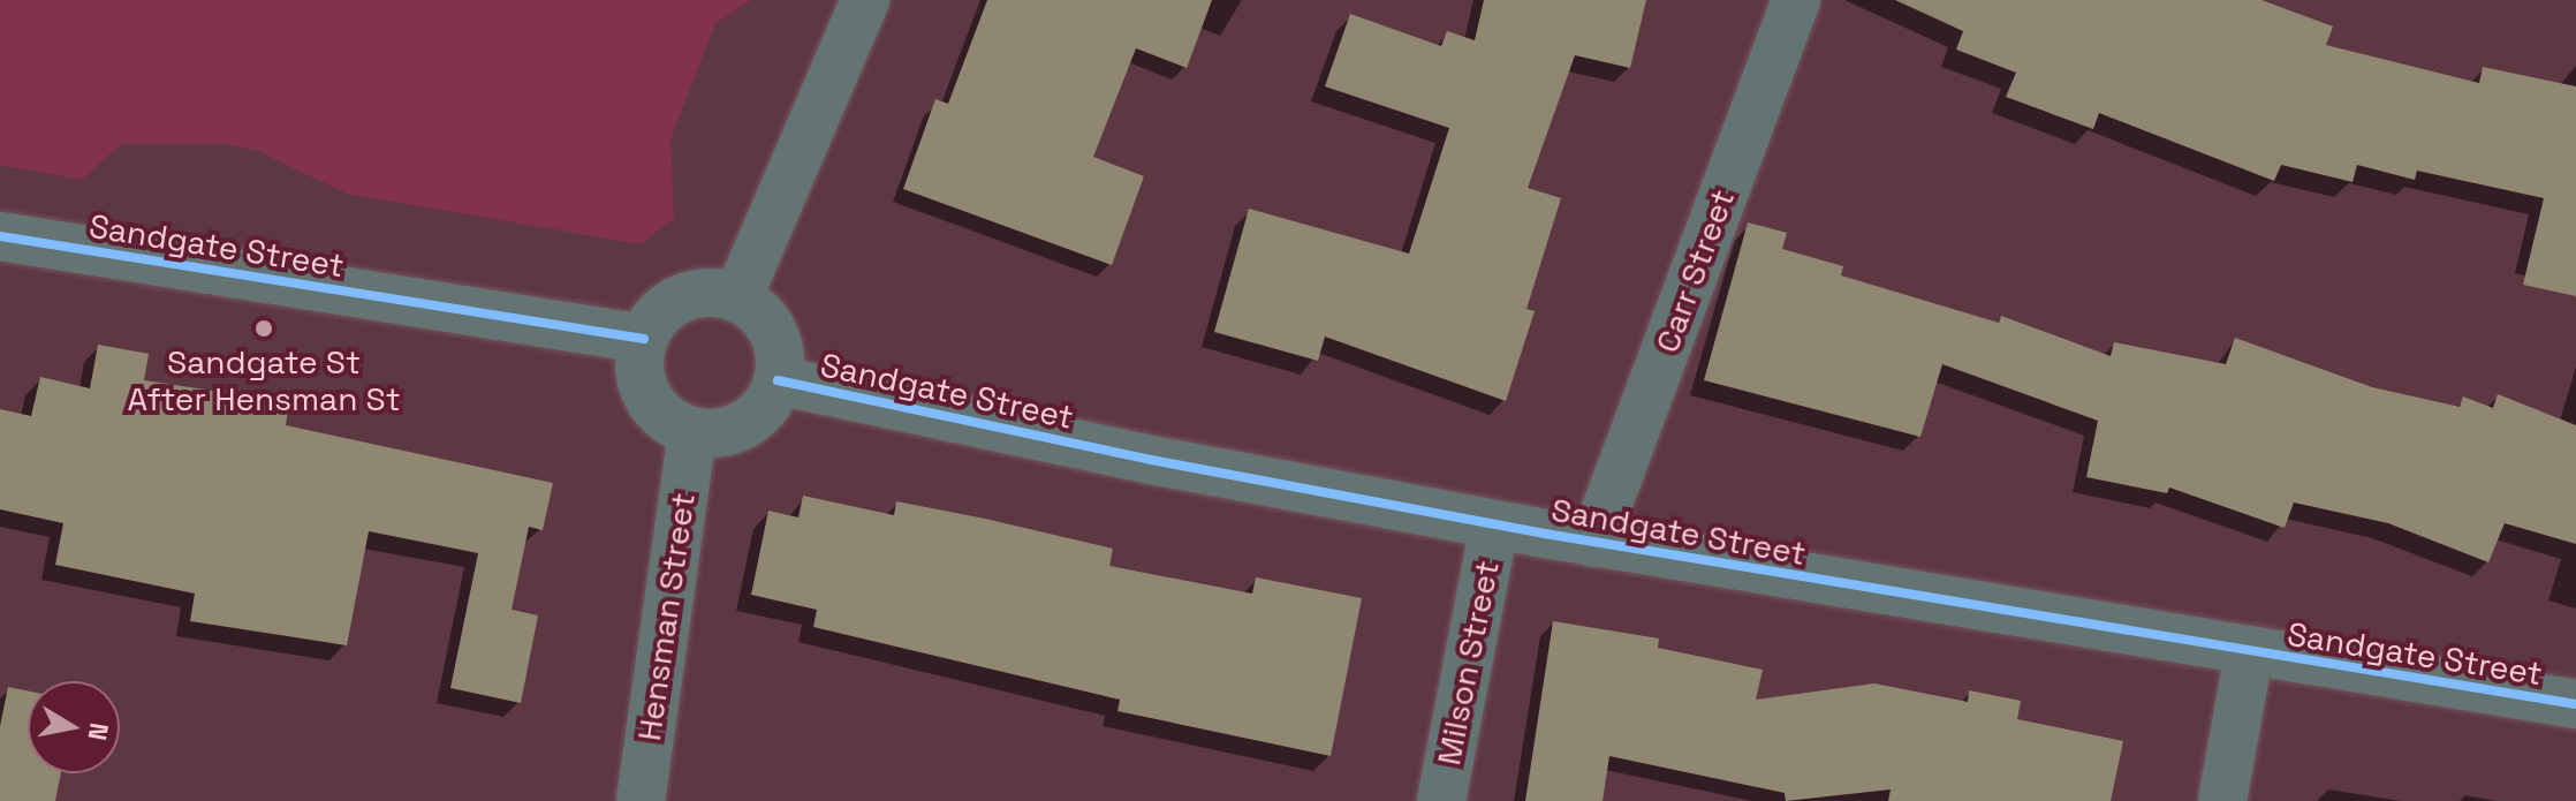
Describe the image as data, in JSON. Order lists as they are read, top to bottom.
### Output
{
  "streets": {
    "street": [
      "Sandgate Street",
      "Carr Street",
      "Hensman Street",
      "Milson Street"
    ]
  },
  "crossings": [
    ["Sandgate Street", "Carr Street"],
    ["Sandgate Street", "Hensman Street"],
    ["Sandgate Street", "Milson Street"]
  ],
  "places": ["Sandgate St After Hensman St"],
  "north": "right"
}
